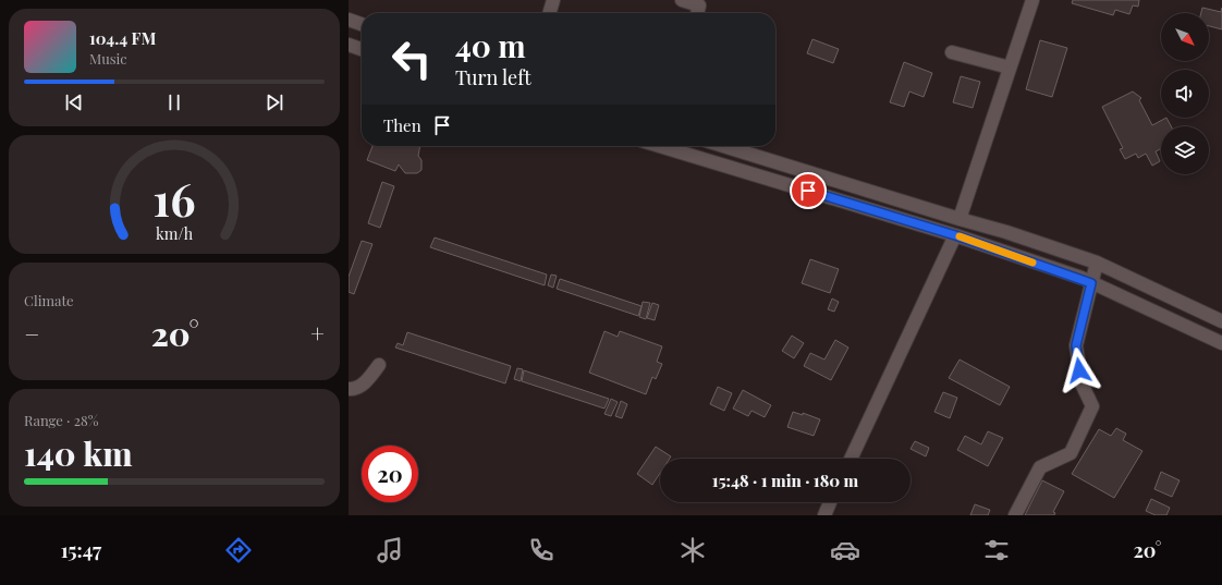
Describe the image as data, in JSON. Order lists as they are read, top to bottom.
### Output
{
  "north": "bottom right",
  "page": {
    "turn": ["40 m", "Turn left"],
    "song": ["104.4 FM", "Music"],
    "then": "Then",
    "tile": [
      "Climate",
      ["Range · 28%", "140 km"]
    ],
    "heat": ["−", "20°", "+"],
    "limit": "20",
    "trip": "15:48 · 1 min · 180 m",
    "tabs": ["15:47", "20°"],
    "gauge": ["16", "km/h"]
  }
}
